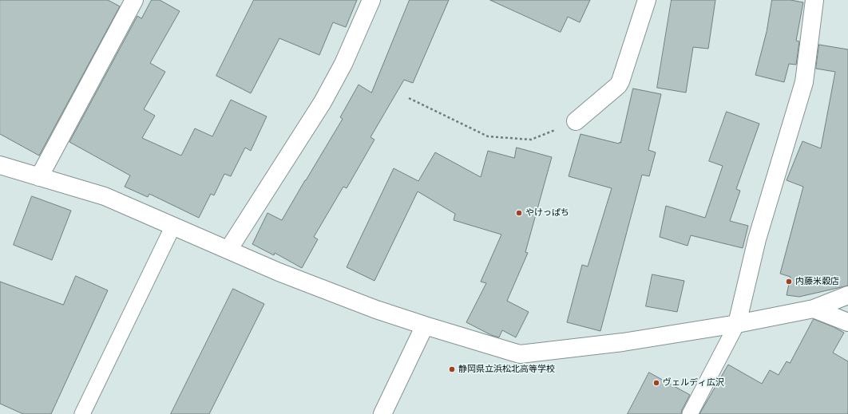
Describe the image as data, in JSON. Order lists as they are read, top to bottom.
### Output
{
  "places": [
    "やけっぱち",
    "内藤米穀店",
    "静岡県立浜松北高等学校",
    "ヴェルディ広沢"
  ]
}
